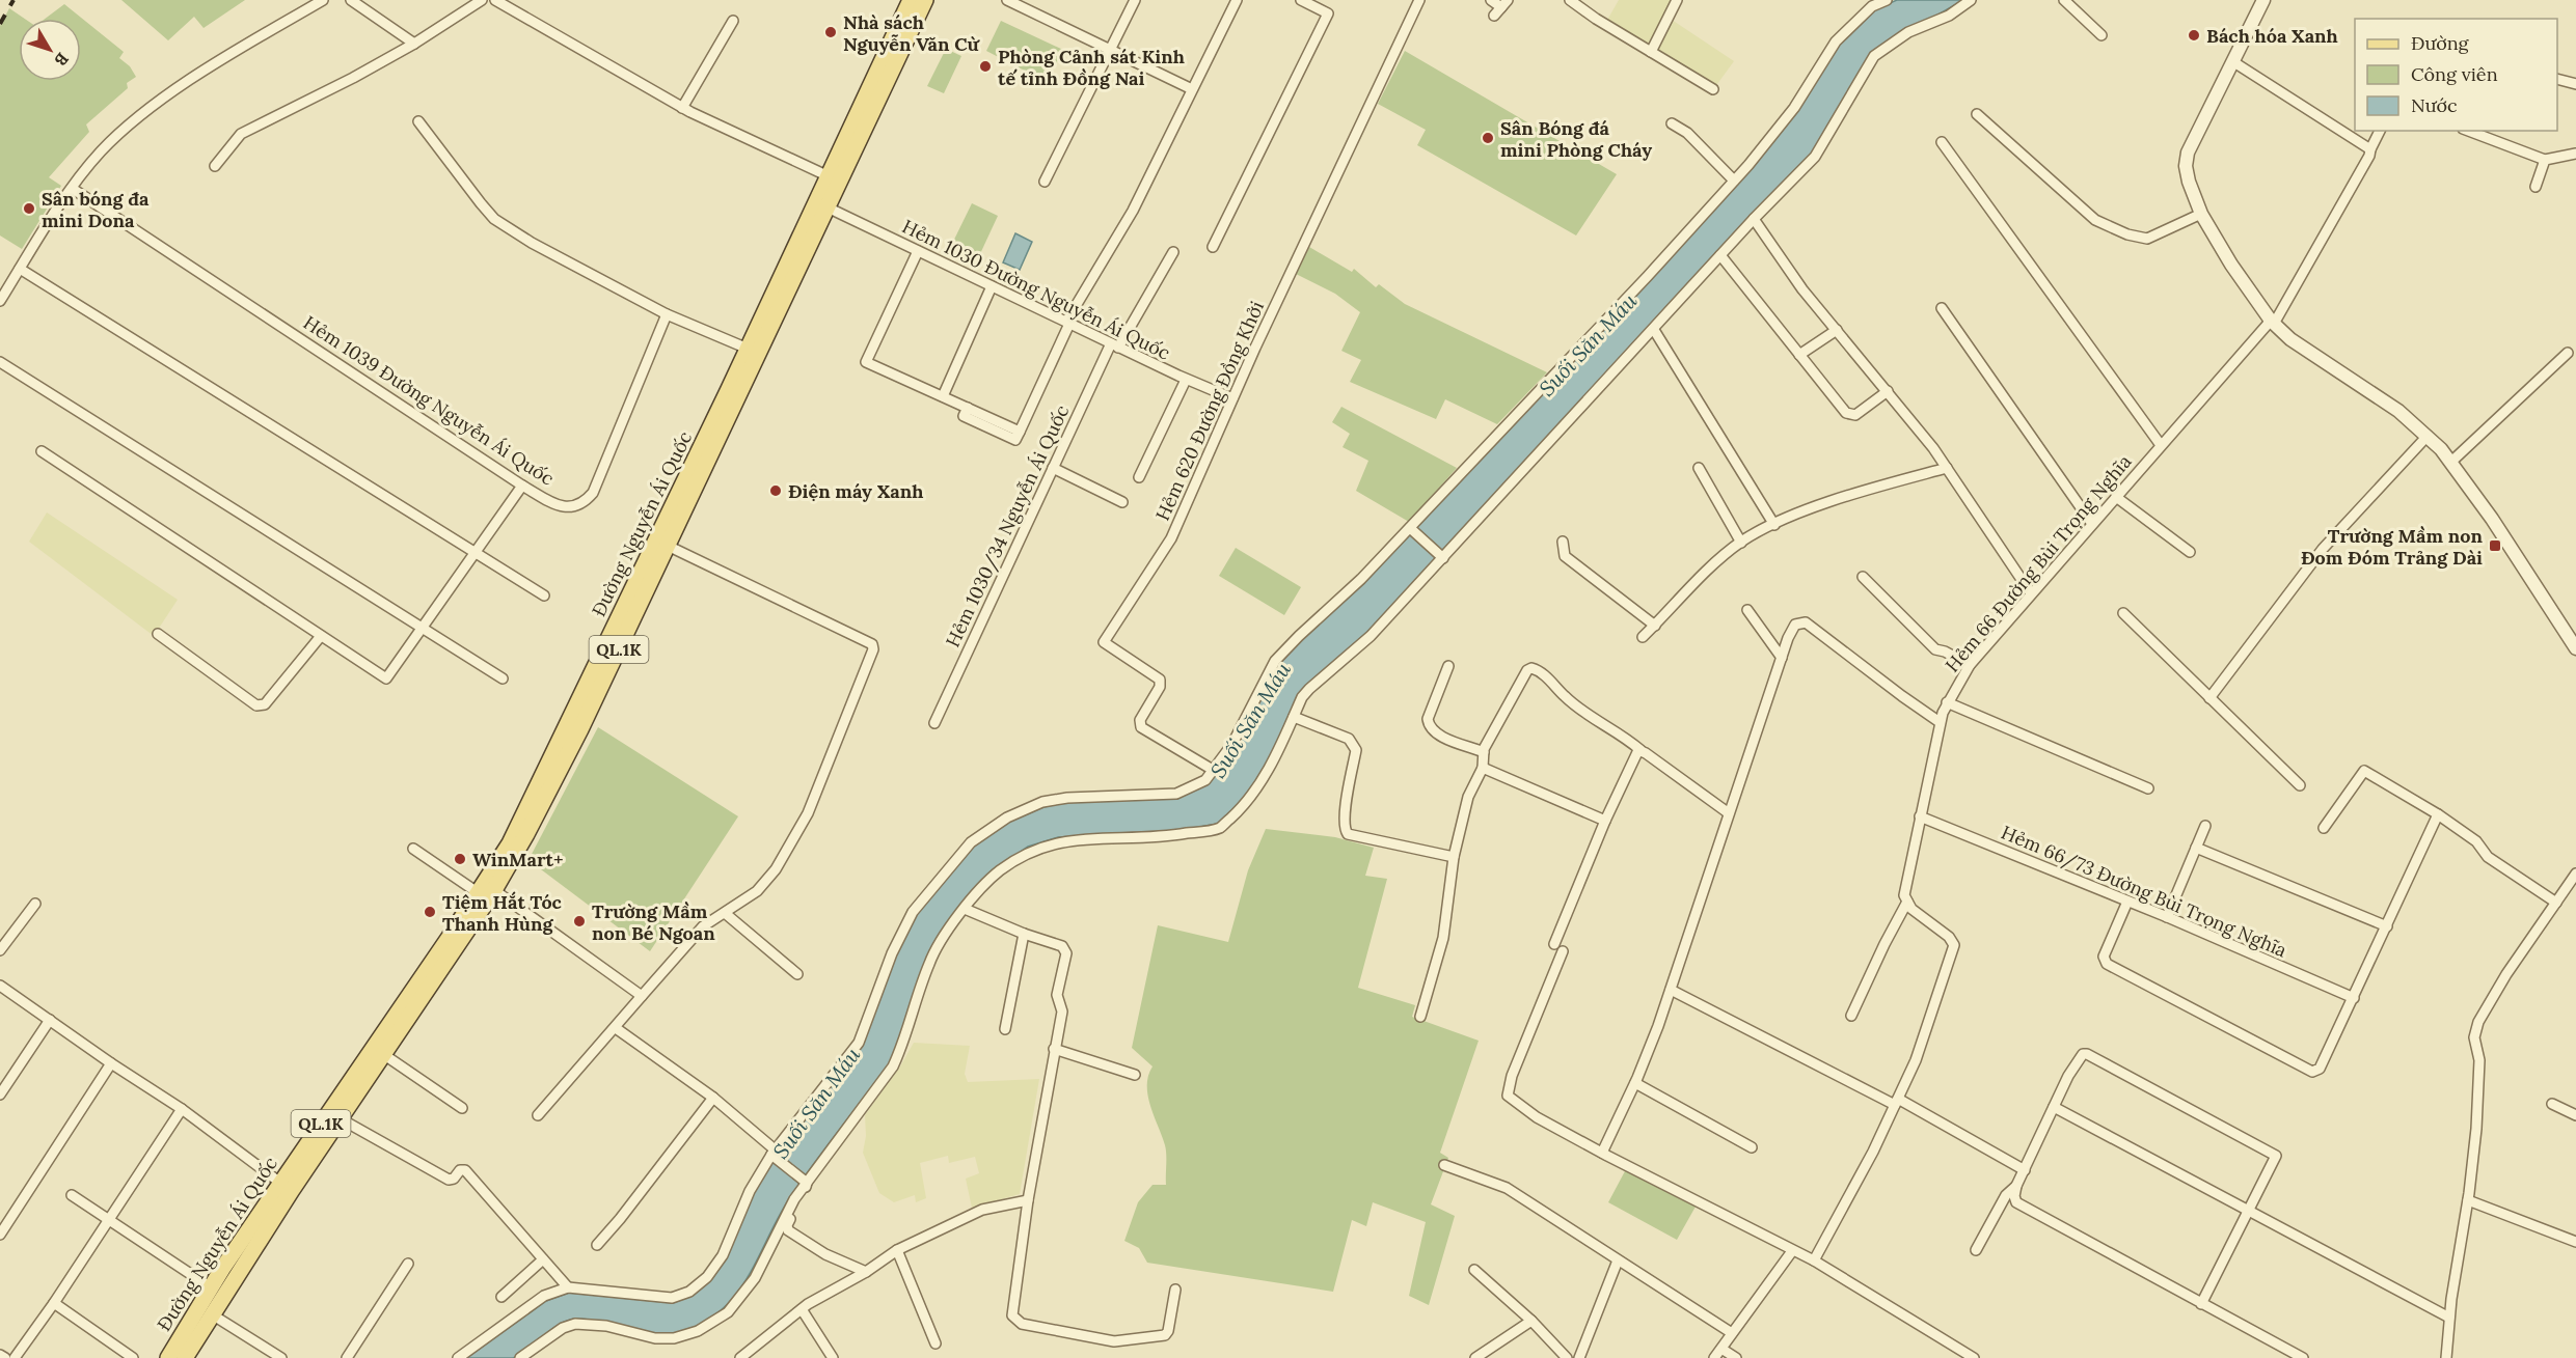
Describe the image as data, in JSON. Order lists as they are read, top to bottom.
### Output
{
  "streets": {
    "main road": ["Đường Nguyễn Ái Quốc", "QL.1K"],
    "street": [
      "Hẻm 1030 Đường Nguyễn Ái Quốc",
      "Hẻm 1039 Đường Nguyễn Ái Quốc",
      "Hẻm 620 Đường Đồng Khởi",
      "Hẻm 1030/34 Nguyễn Ái Quốc",
      "Hẻm 66 Đường Bùi Trọng Nghĩa",
      "Hẻm 66/73 Đường Bùi Trọng Nghĩa"
    ]
  },
  "crossings": [
    ["Hẻm 1030 Đường Nguyễn Ái Quốc", "Hẻm 620 Đường Đồng Khởi"],
    ["Hẻm 1030 Đường Nguyễn Ái Quốc", "Đường Nguyễn Ái Quốc"],
    ["Hẻm 1030 Đường Nguyễn Ái Quốc", "Hẻm 1030/34 Nguyễn Ái Quốc"],
    ["Hẻm 66 Đường Bùi Trọng Nghĩa", "Hẻm 66/73 Đường Bùi Trọng Nghĩa"]
  ],
  "water": ["Suối Săn Máu"],
  "places": {
    "other": [
      "Nhà sách Nguyễn Văn Cừ",
      "Bách hóa Xanh",
      "Phòng Cảnh sát Kinh tế tỉnh Đồng Nai",
      "Sân Bóng đá mini Phòng Cháy",
      "Sân bóng đa mini Dona",
      "Điện máy Xanh",
      "WinMart+",
      "Tiệm Hắt Tóc Thanh Hùng",
      "Trường Mầm non Bé Ngoan"
    ],
    "transit": ["Trường Mầm non Đom Đóm Trảng Dài"]
  },
  "legend": ["Đường", "Công viên", "Nước"],
  "north": "bottom right"
}
